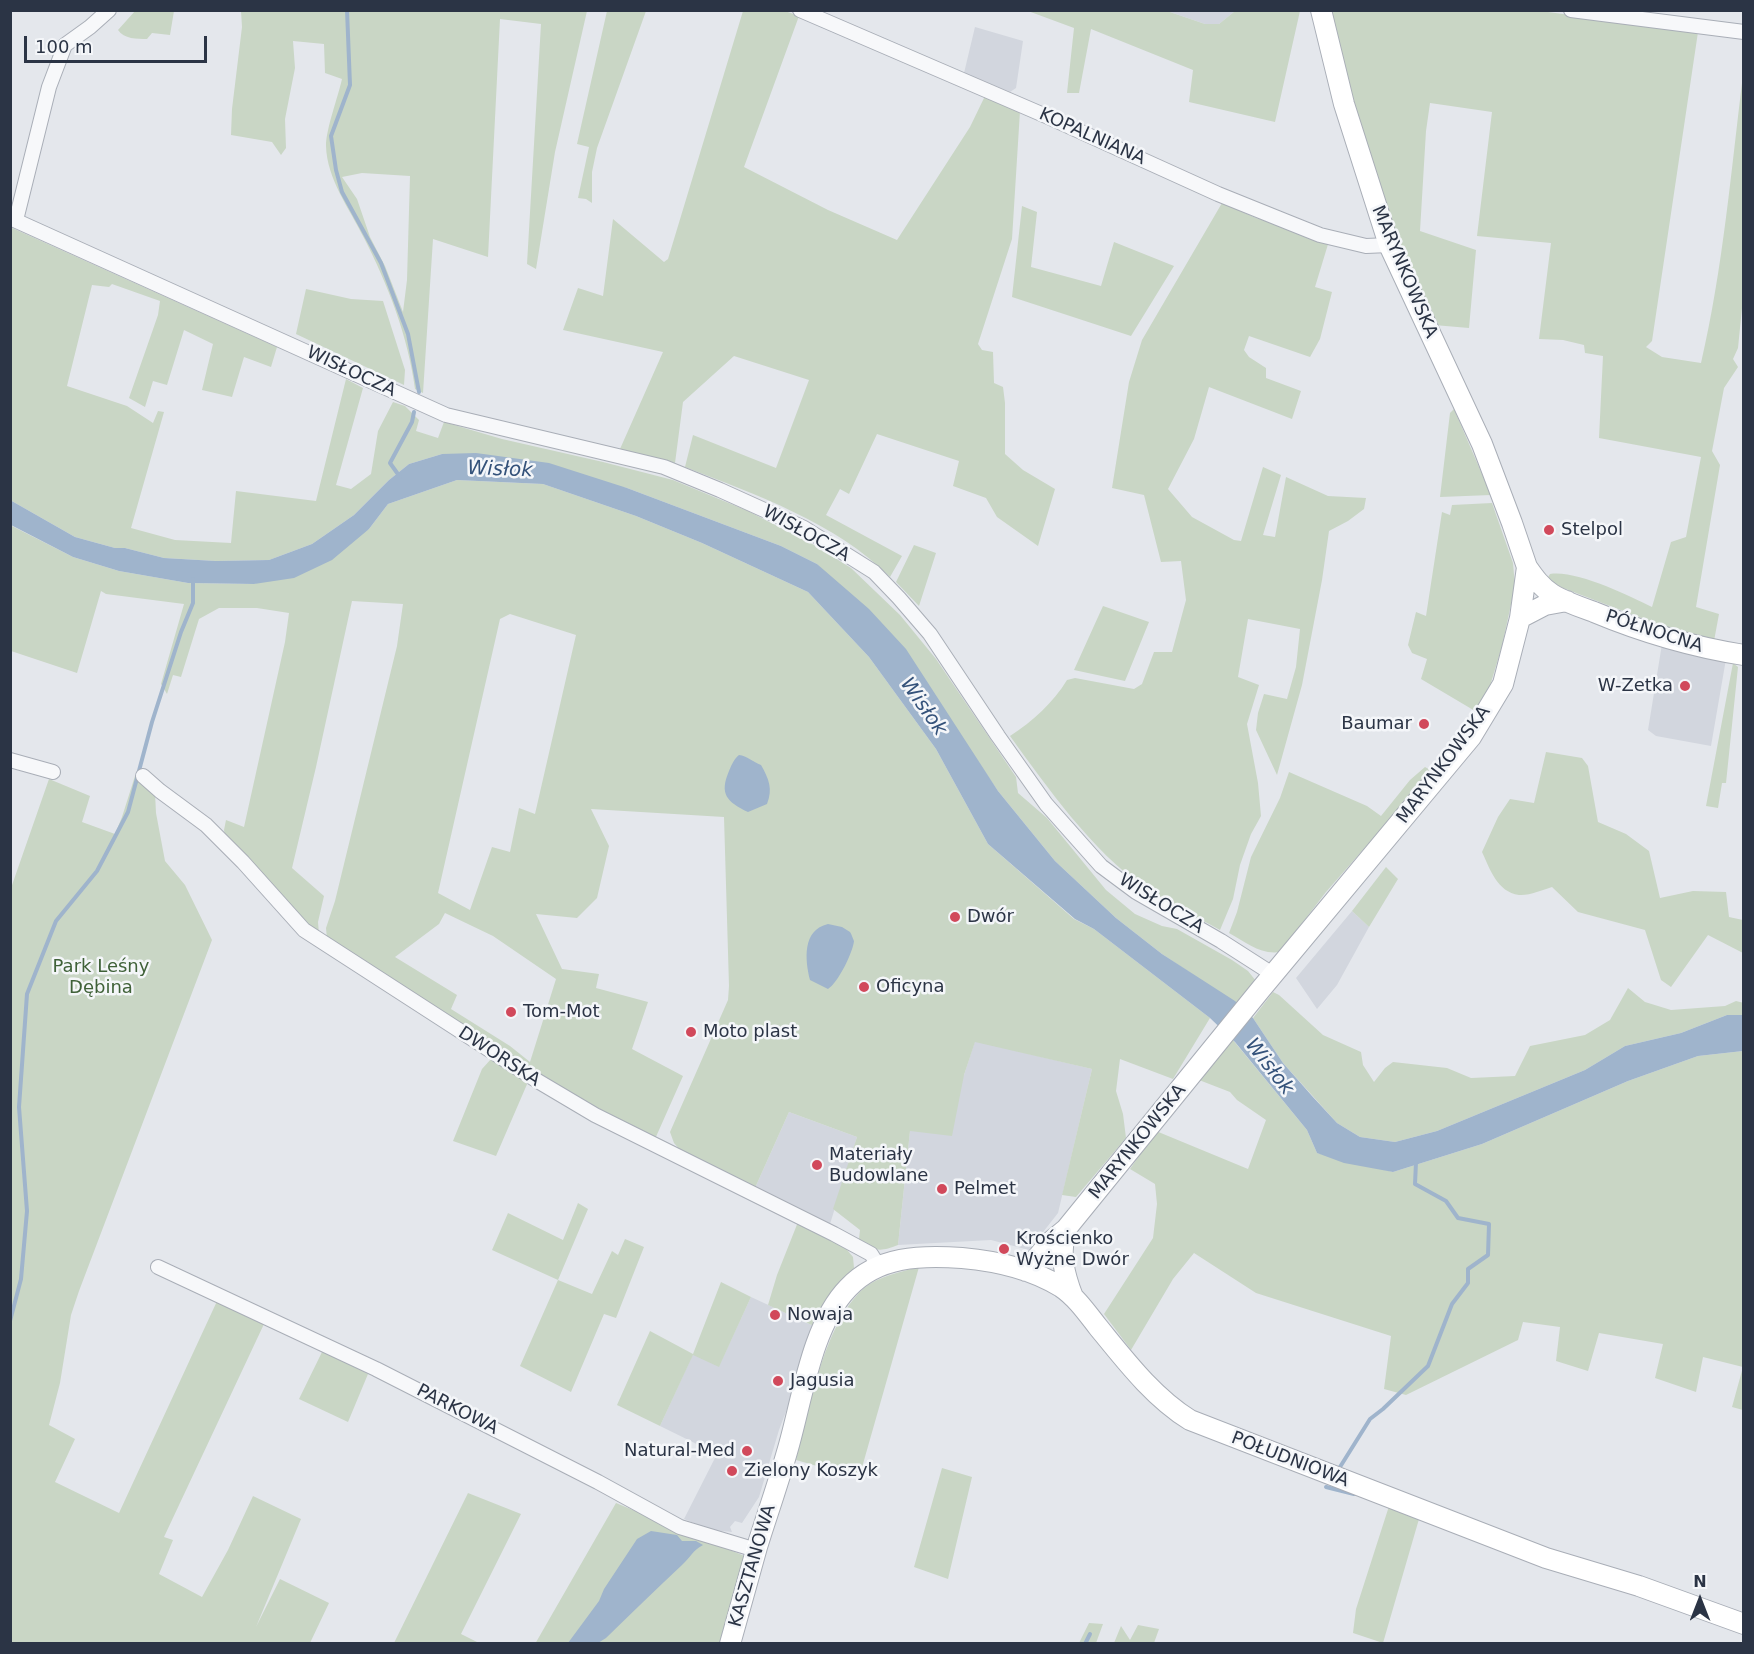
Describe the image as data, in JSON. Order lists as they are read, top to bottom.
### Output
{
  "streets": {
    "street": [
      "KOPALNIANA",
      "MARYNKOWSKA",
      "WISŁOCZA",
      "PÓŁNOCNA",
      "DWORSKA",
      "PARKOWA",
      "POŁUDNIOWA",
      "KASZTANOWA"
    ]
  },
  "crossings": [
    ["KOPALNIANA", "MARYNKOWSKA"],
    ["MARYNKOWSKA", "WISŁOCZA"],
    ["MARYNKOWSKA", "PÓŁNOCNA"],
    ["MARYNKOWSKA", "POŁUDNIOWA"],
    ["DWORSKA", "POŁUDNIOWA"],
    ["DWORSKA", "KASZTANOWA"],
    ["PARKOWA", "KASZTANOWA"],
    ["POŁUDNIOWA", "KASZTANOWA"]
  ],
  "water": ["Wisłok"],
  "parks": ["Park Leśny Dębina"],
  "places": [
    "Stelpol",
    "W-Zetka",
    "Baumar",
    "Dwór",
    "Oficyna",
    "Tom-Mot",
    "Moto plast",
    "Materiały Budowlane",
    "Pelmet",
    "Krościenko Wyżne Dwór",
    "Nowaja",
    "Jagusia",
    "Natural-Med",
    "Zielony Koszyk"
  ],
  "scale_bar": "100 m",
  "north": "top"
}
